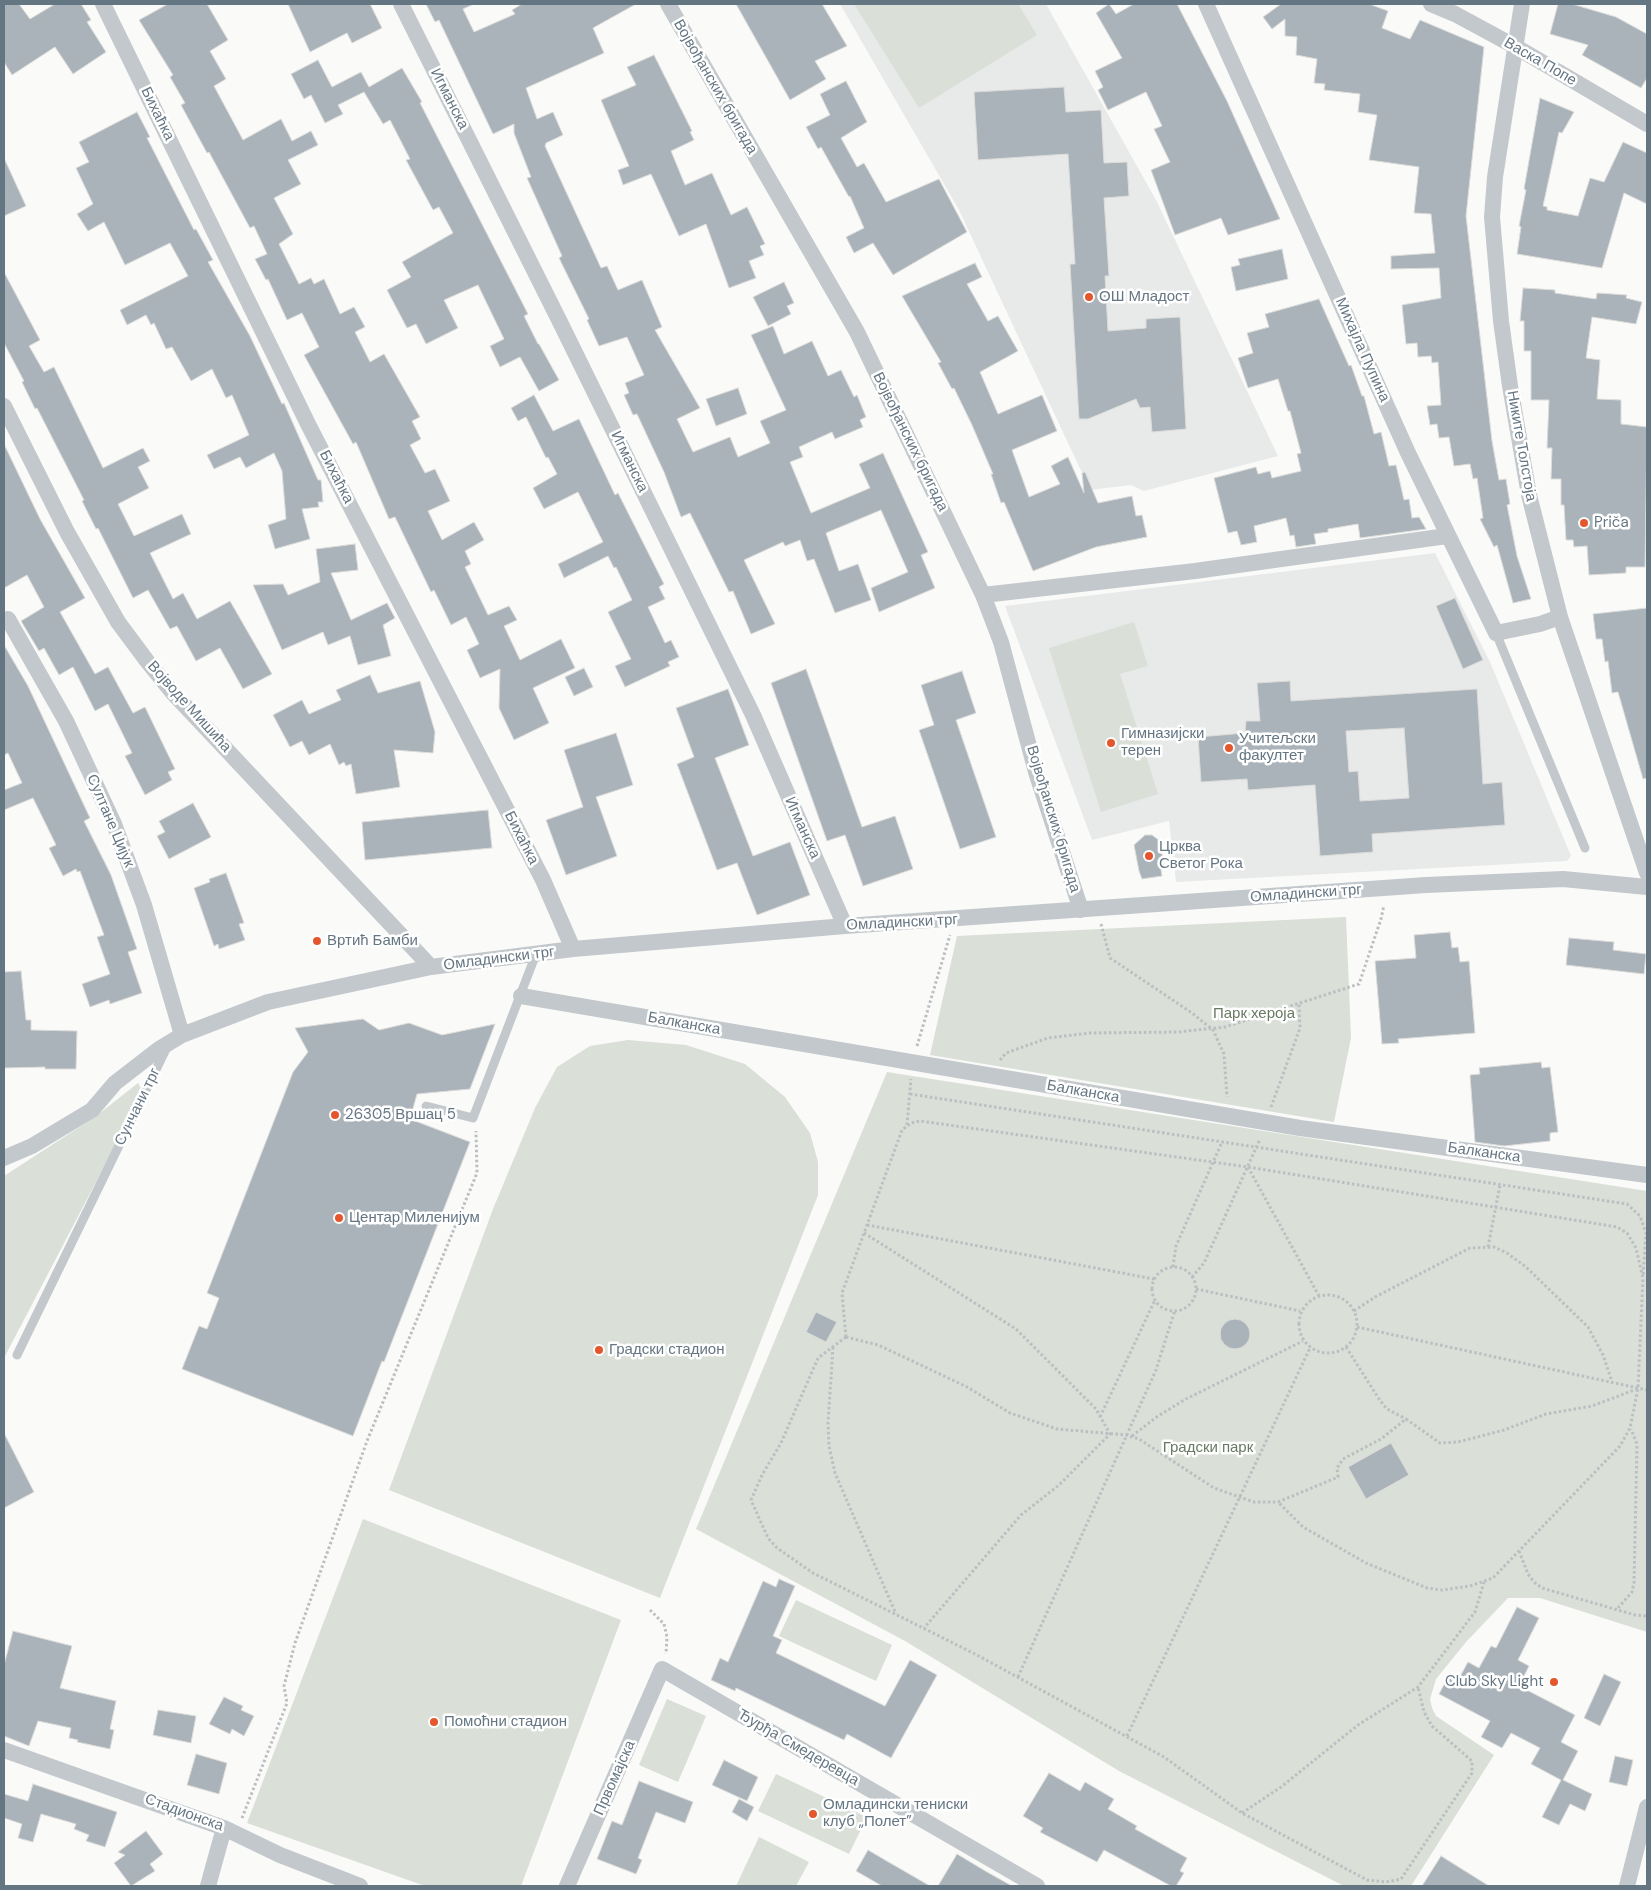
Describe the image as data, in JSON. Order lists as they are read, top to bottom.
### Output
{
  "streets": {
    "street": [
      "Васка Попе",
      "Војвођанских бригада",
      "Игманска",
      "Бихаћка",
      "Михајла Пупина",
      "Никите Толстоја",
      "Војводе Мишића",
      "Султане Цијук",
      "Омладински трг",
      "Балканска",
      "Сунчани трг",
      "Ђурђа Смедеревца",
      "Првомајска",
      "Стадионска"
    ]
  },
  "crossings": [
    ["Васка Попе", "Никите Толстоја"],
    ["Војвођанских бригада", "Омладински трг"],
    ["Игманска", "Омладински трг"],
    ["Бихаћка", "Омладински трг"],
    ["Војводе Мишића", "Омладински трг"],
    ["Султане Цијук", "Омладински трг"],
    ["Султане Цијук", "Сунчани трг"],
    ["Омладински трг", "Сунчани трг"],
    ["Ђурђа Смедеревца", "Првомајска"]
  ],
  "parks": ["Парк хероја", "Градски парк"],
  "places": [
    "ОШ Младост",
    "Priča",
    "Гимназијски терен",
    "Учитељски факултет",
    "Црква Светог Рока",
    "Вртић Бамби",
    "26305 Вршац 5",
    "Центар Миленијум",
    "Градски стадион",
    "Club Sky Light",
    "Помоћни стадион",
    "Омладински тениски клуб „Полет”"
  ]
}
